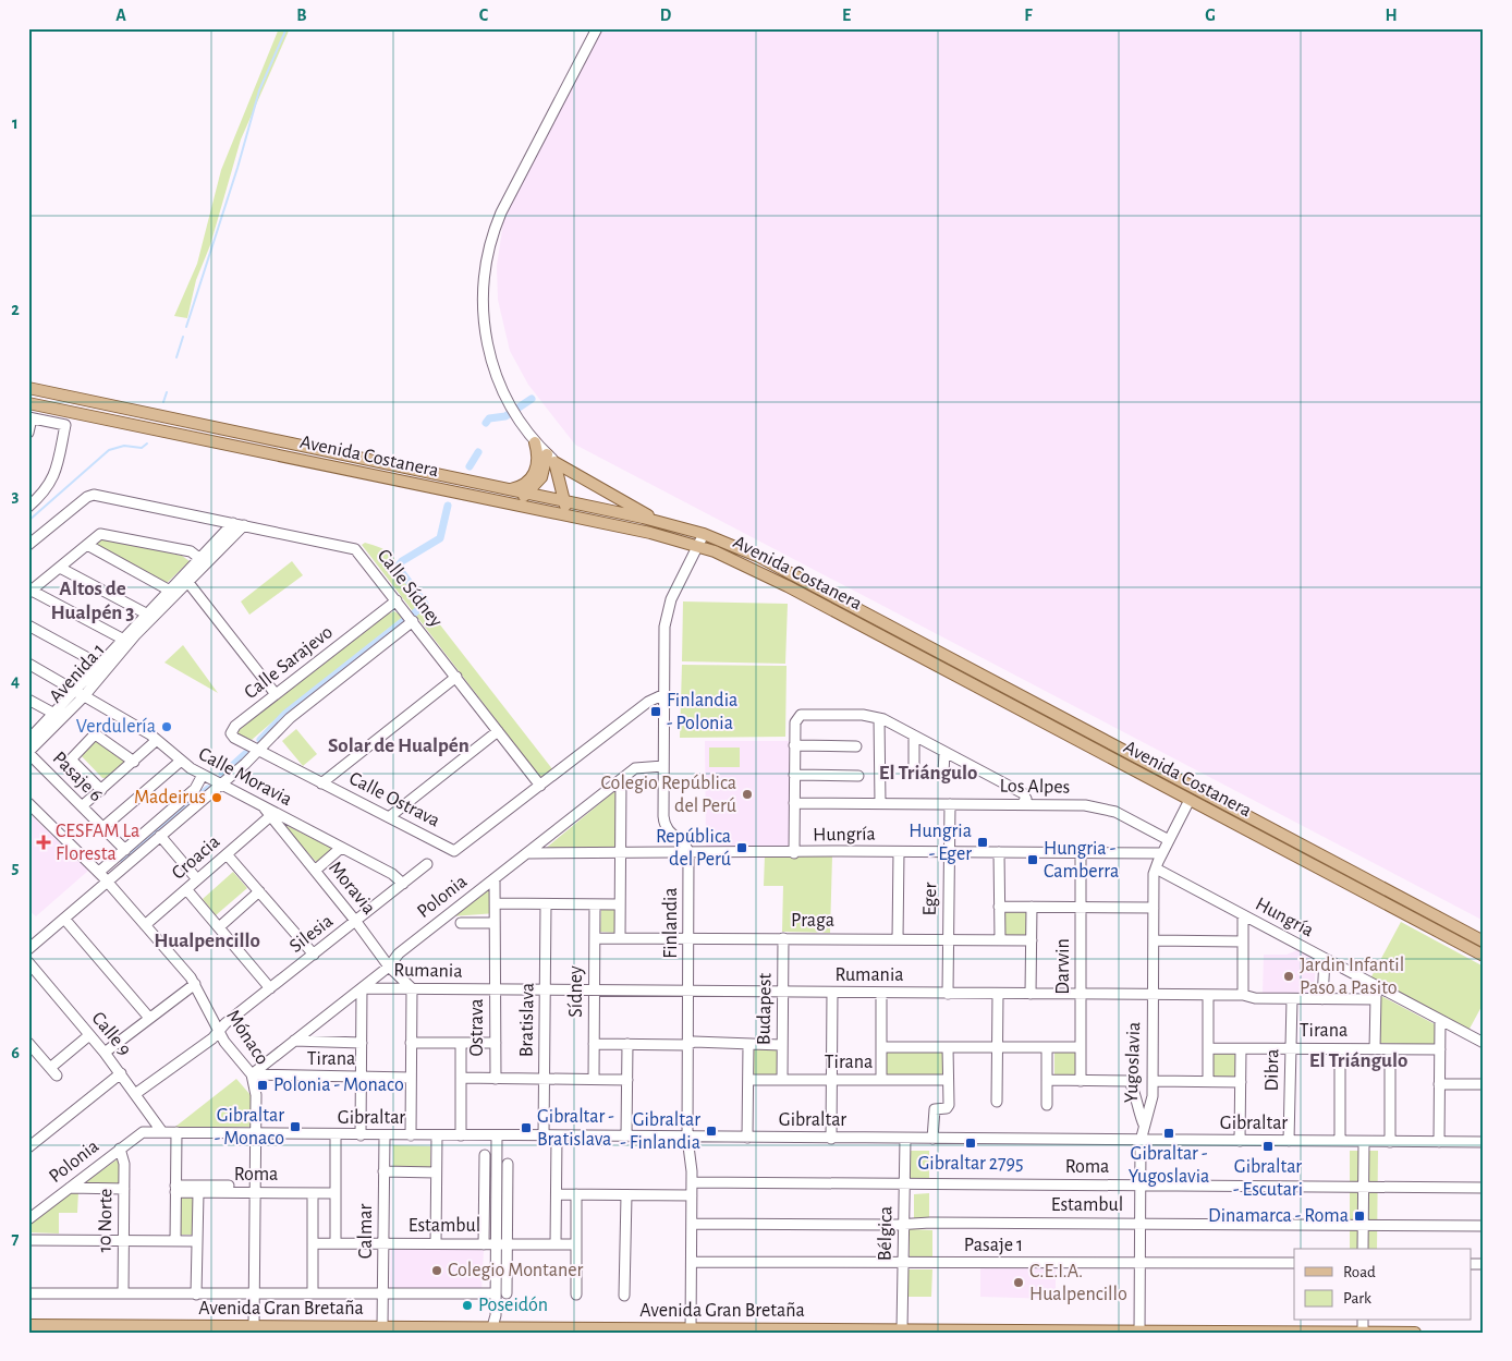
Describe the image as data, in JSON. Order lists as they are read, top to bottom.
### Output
{
  "streets": {
    "main road": ["Avenida Costanera", "Avenida Gran Bretaña"],
    "street": [
      "Calle Sídney",
      "Calle Sarajevo",
      "Avenida 1",
      "Pasaje 6",
      "Calle Moravia",
      "Los Alpes",
      "Calle Ostrava",
      "Hungría",
      "Croacia",
      "Moravia",
      "Polonia",
      "Eger",
      "Praga",
      "Finlandia",
      "Silesia",
      "Darwin",
      "Rumania",
      "Sídney",
      "Budapest",
      "Bratislava",
      "Ostrava",
      "Tirana",
      "Calle 9",
      "Mónaco",
      "Yugoslavia",
      "Dibra",
      "Gibraltar",
      "Roma",
      "Estambul",
      "10 Norte",
      "Calmar",
      "Bélgica",
      "Pasaje 1"
    ]
  },
  "crossings": [
    ["Avenida Costanera", "Yugoslavia"],
    ["Calle Sídney", "Calle Sarajevo"],
    ["Calle Sídney", "Avenida 1"],
    ["Calle Sídney", "Calle Ostrava"],
    ["Calle Sarajevo", "Calle Ostrava"],
    ["Avenida 1", "Pasaje 6"],
    ["Avenida 1", "Calle Moravia"],
    ["Calle Moravia", "Moravia"],
    ["Calle Moravia", "Silesia"],
    ["Los Alpes", "Eger"],
    ["Los Alpes", "Yugoslavia"],
    ["Hungría", "Polonia"],
    ["Hungría", "Eger"],
    ["Hungría", "Finlandia"],
    ["Hungría", "Darwin"],
    ["Hungría", "Yugoslavia"],
    ["Croacia", "Moravia"],
    ["Croacia", "Mónaco"],
    ["Moravia", "Polonia"],
    ["Moravia", "Silesia"],
    ["Moravia", "Rumania"],
    ["Polonia", "Rumania"],
    ["Polonia", "Ostrava"],
    ["Polonia", "Tirana"],
    ["Polonia", "Mónaco"],
    ["Polonia", "Gibraltar"],
    ["Polonia", "10 Norte"],
    ["Eger", "Praga"],
    ["Eger", "Rumania"],
    ["Praga", "Finlandia"],
    ["Praga", "Sídney"],
    ["Praga", "Budapest"],
    ["Finlandia", "Rumania"],
    ["Finlandia", "Gibraltar"],
    ["Finlandia", "Roma"],
    ["Finlandia", "Estambul"],
    ["Finlandia", "Pasaje 1"],
    ["Finlandia", "Avenida Gran Bretaña"],
    ["Silesia", "Calle 9"],
    ["Silesia", "Mónaco"],
    ["Darwin", "Rumania"],
    ["Darwin", "Tirana"],
    ["Rumania", "Sídney"],
    ["Rumania", "Budapest"],
    ["Rumania", "Bratislava"],
    ["Rumania", "Ostrava"],
    ["Rumania", "Yugoslavia"],
    ["Rumania", "Dibra"],
    ["Budapest", "Tirana"],
    ["Budapest", "Gibraltar"],
    ["Bratislava", "Gibraltar"],
    ["Ostrava", "Gibraltar"],
    ["Tirana", "Mónaco"],
    ["Tirana", "Dibra"],
    ["Calle 9", "Gibraltar"],
    ["Mónaco", "Gibraltar"],
    ["Mónaco", "Roma"],
    ["Mónaco", "Avenida Gran Bretaña"],
    ["Yugoslavia", "Gibraltar"],
    ["Yugoslavia", "Roma"],
    ["Yugoslavia", "Estambul"],
    ["Yugoslavia", "Pasaje 1"],
    ["Yugoslavia", "Avenida Gran Bretaña"],
    ["Dibra", "Gibraltar"],
    ["Gibraltar", "Calmar"],
    ["Gibraltar", "Bélgica"],
    ["Roma", "Bélgica"],
    ["Estambul", "Calmar"],
    ["Estambul", "Bélgica"],
    ["Calmar", "Avenida Gran Bretaña"],
    ["Bélgica", "Pasaje 1"],
    ["Bélgica", "Avenida Gran Bretaña"]
  ],
  "districts": [
    "Altos de Hualpén 3",
    "Solar de Hualpén",
    "El Triángulo",
    "Hualpencillo",
    "El Triángulo"
  ],
  "places": {
    "transit": [
      "Finlandia - Polonia",
      "Hungria - Eger",
      "República del Perú",
      "Hungria - Camberra",
      "Polonia - Monaco",
      "Gibraltar - Monaco",
      "Gibraltar - Bratislava",
      "Gibraltar - Finlandia",
      "Gibraltar - Yugoslavia",
      "Gibraltar 2795",
      "Gibraltar - Escutari",
      "Dinamarca - Roma"
    ],
    "other": [
      "Verdulería",
      "Colegio República del Perú",
      "Madeirus",
      "Jardin Infantil Paso a Pasito",
      "Colegio Montaner",
      "C.E.I.A. Hualpencillo",
      "Poseidón"
    ],
    "health": ["CESFAM La Floresta"]
  },
  "legend": ["Road", "Park"],
  "grid": {
    "columns": [
      "A",
      "B",
      "C",
      "D",
      "E",
      "F",
      "G",
      "H"
    ],
    "rows": [
      "1",
      "2",
      "3",
      "4",
      "5",
      "6",
      "7"
    ]
  }
}
